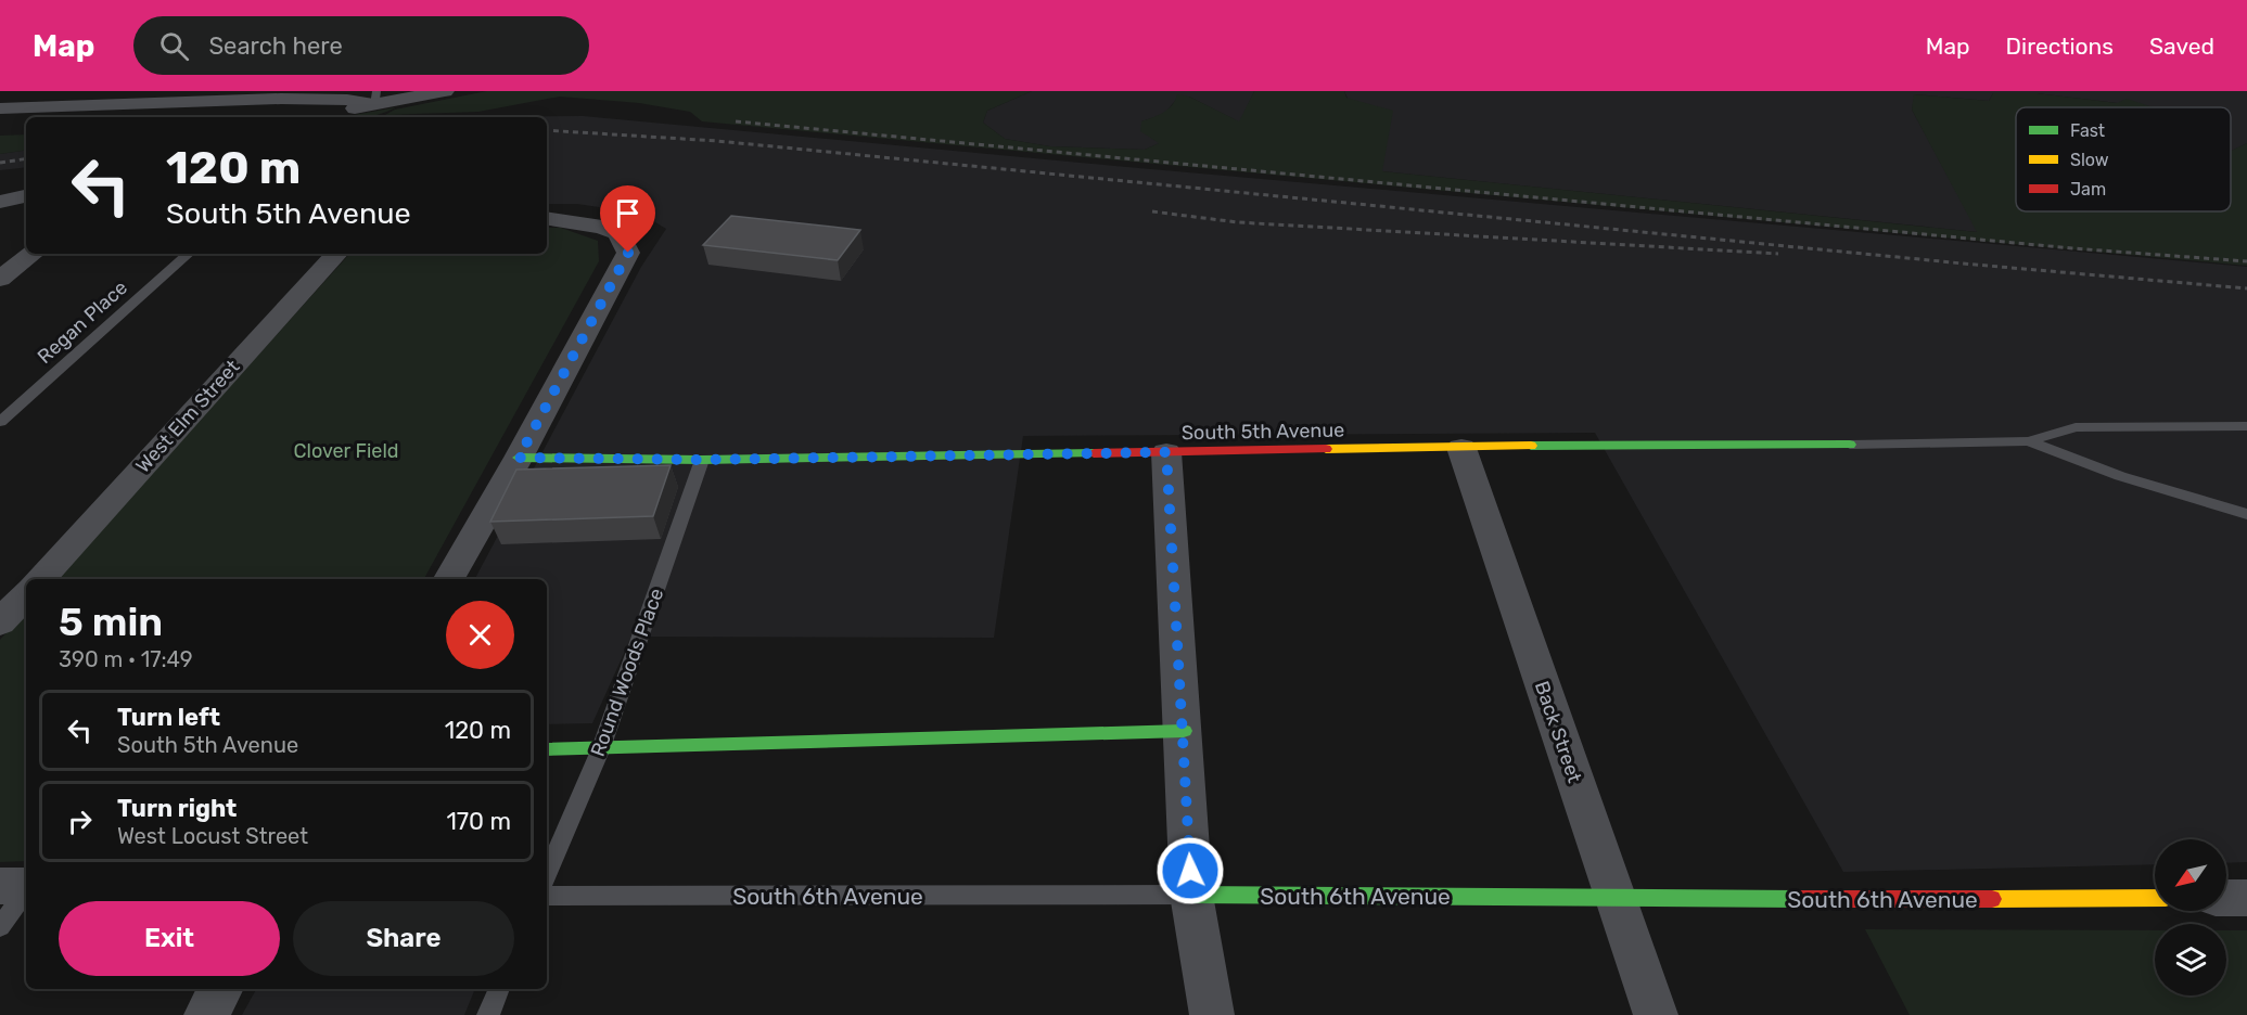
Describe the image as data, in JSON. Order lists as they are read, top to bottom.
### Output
{
  "streets": {
    "street": [
      "West Elm Street",
      "South 5th Avenue",
      "Back Street",
      "South 6th Avenue"
    ],
    "lane": ["Regan Place", "Round Woods Place"]
  },
  "crossings": [
    ["South 5th Avenue", "Round Woods Place"],
    ["South 5th Avenue", "Back Street"],
    ["Back Street", "South 6th Avenue"]
  ],
  "parks": ["Clover Field"],
  "legend": ["Fast", "Slow", "Jam"],
  "north": "bottom left",
  "page": {
    "header": "Map",
    "search": "Search here",
    "nav": ["Map", "Directions", "Saved"],
    "turn": ["120 m", "South 5th Avenue"],
    "heading": ["5 min", "390 m · 17:49"],
    "list": [
      {
        "name": "Turn left",
        "note": "South 5th Avenue",
        "value": "120 m"
      },
      {
        "name": "Turn right",
        "note": "West Locust Street",
        "value": "170 m"
      }
    ],
    "buttons": ["Exit", "Share"]
  }
}
